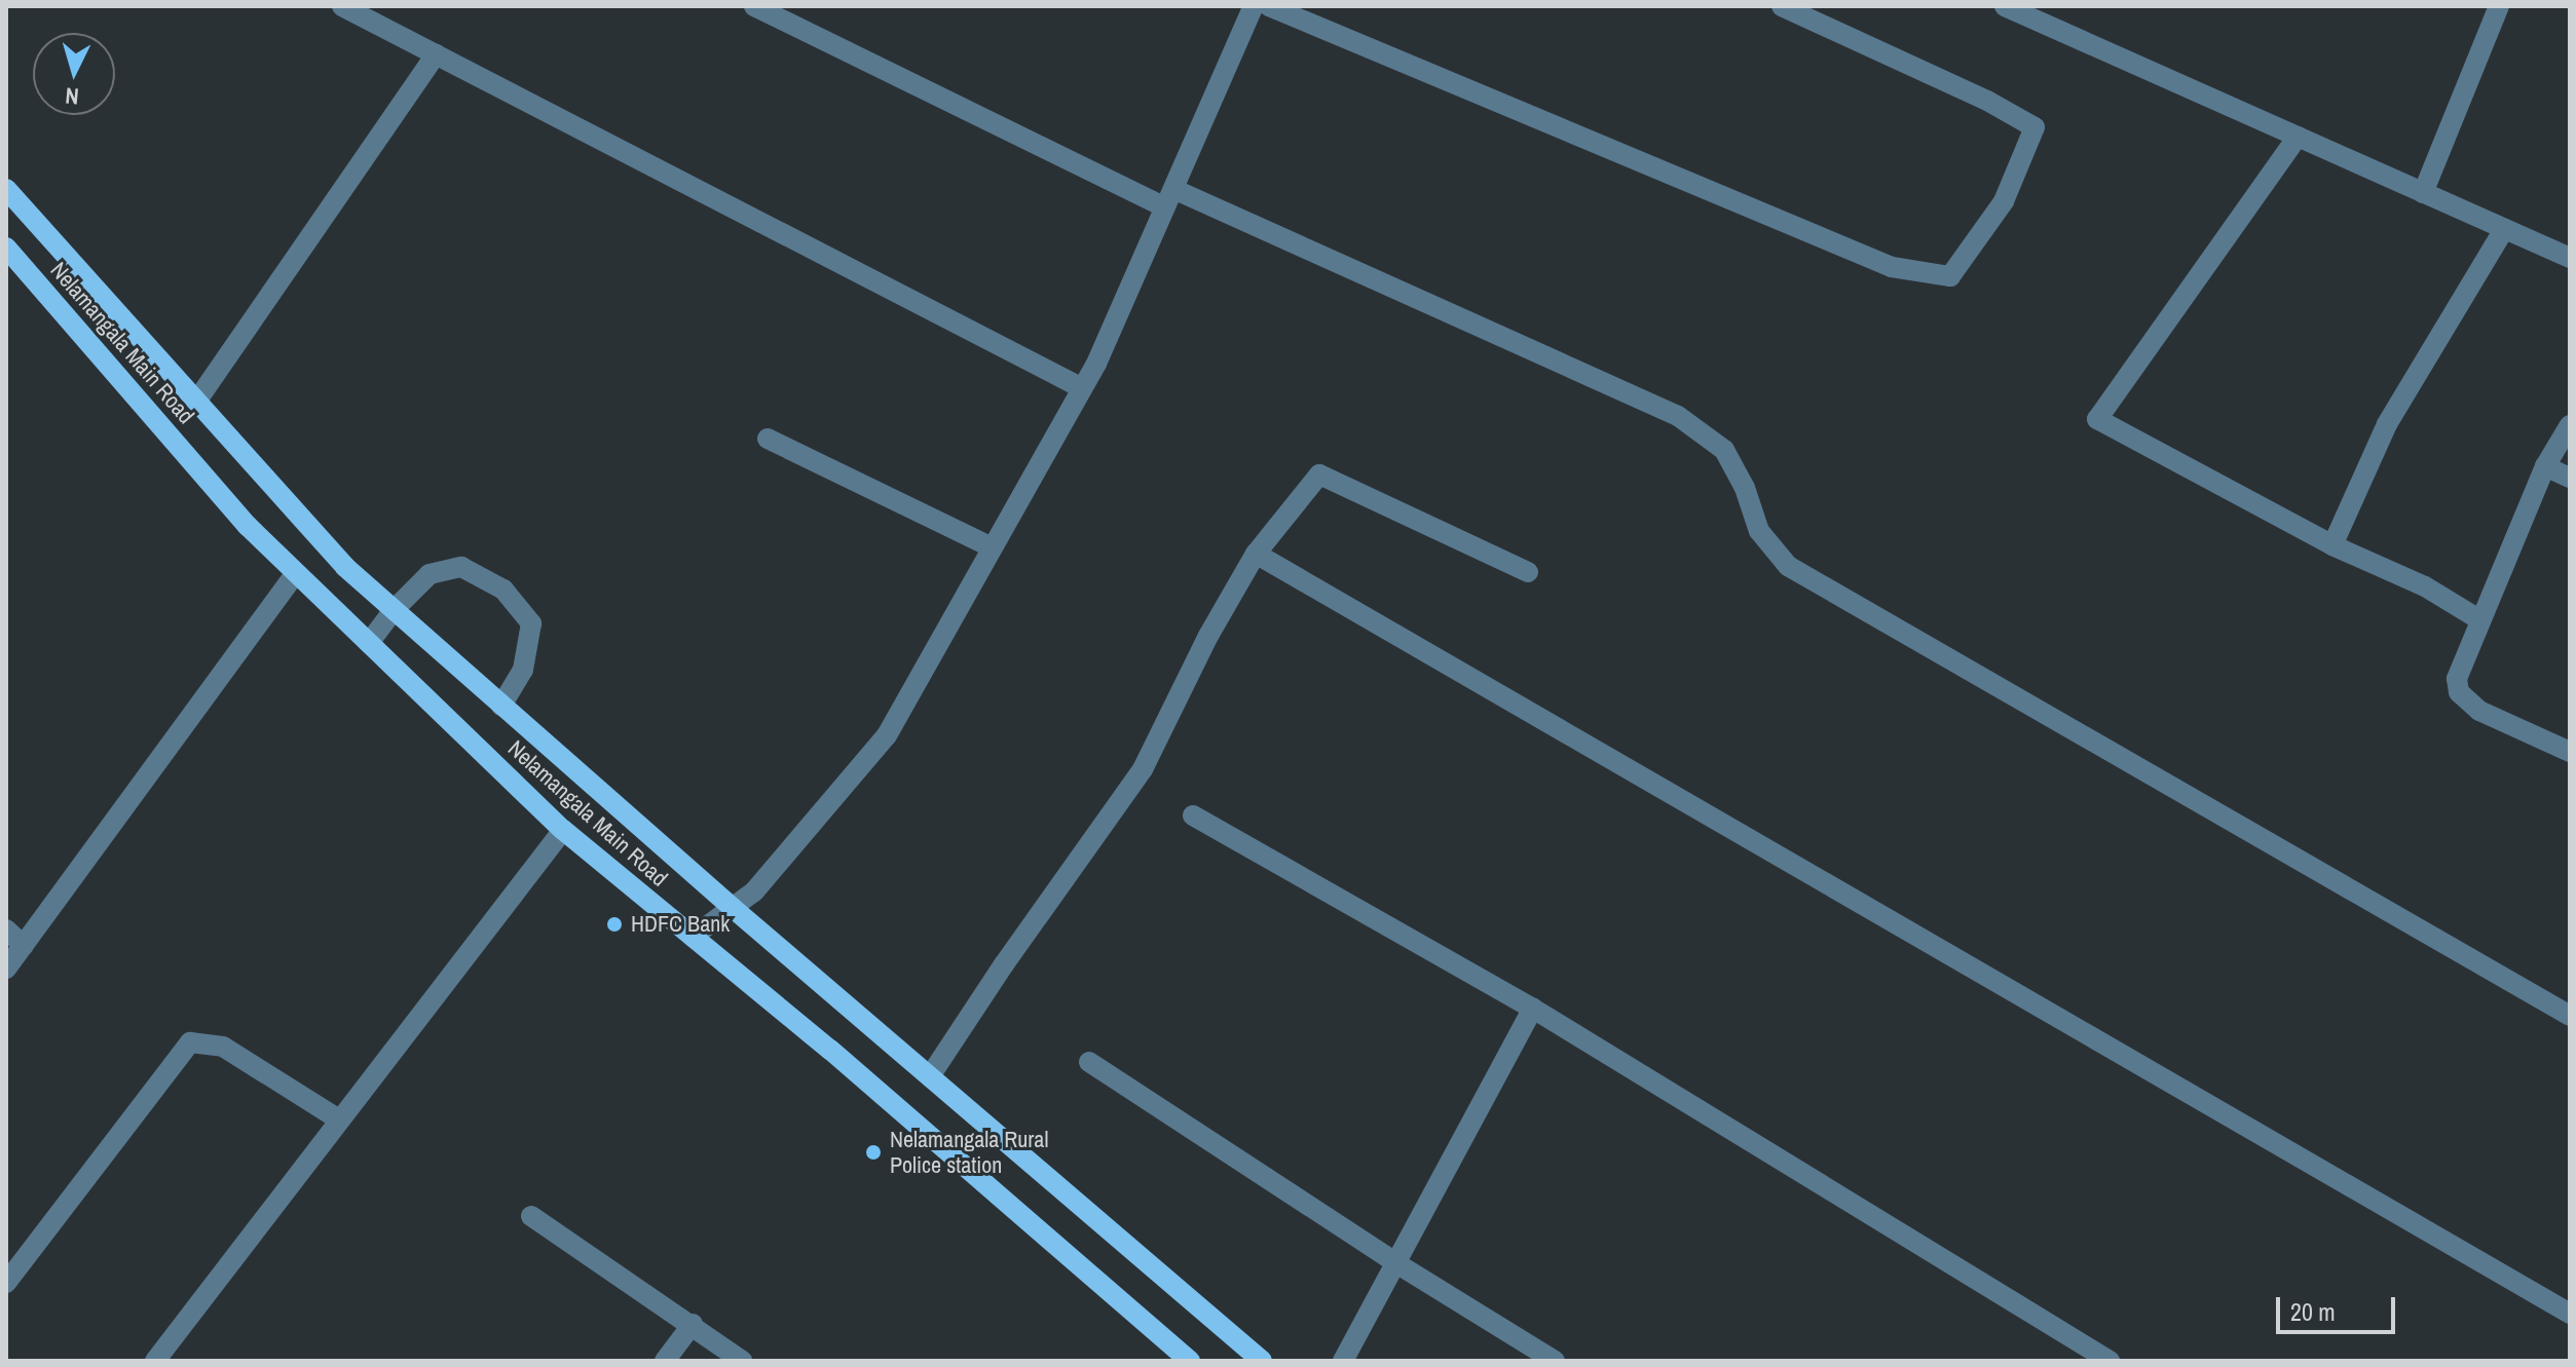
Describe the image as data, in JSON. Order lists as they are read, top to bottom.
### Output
{
  "streets": {
    "main road": ["Nelamangala Main Road"]
  },
  "places": ["HDFC Bank", "Nelamangala Rural Police station"],
  "scale_bar": "20 m",
  "north": "bottom"
}
